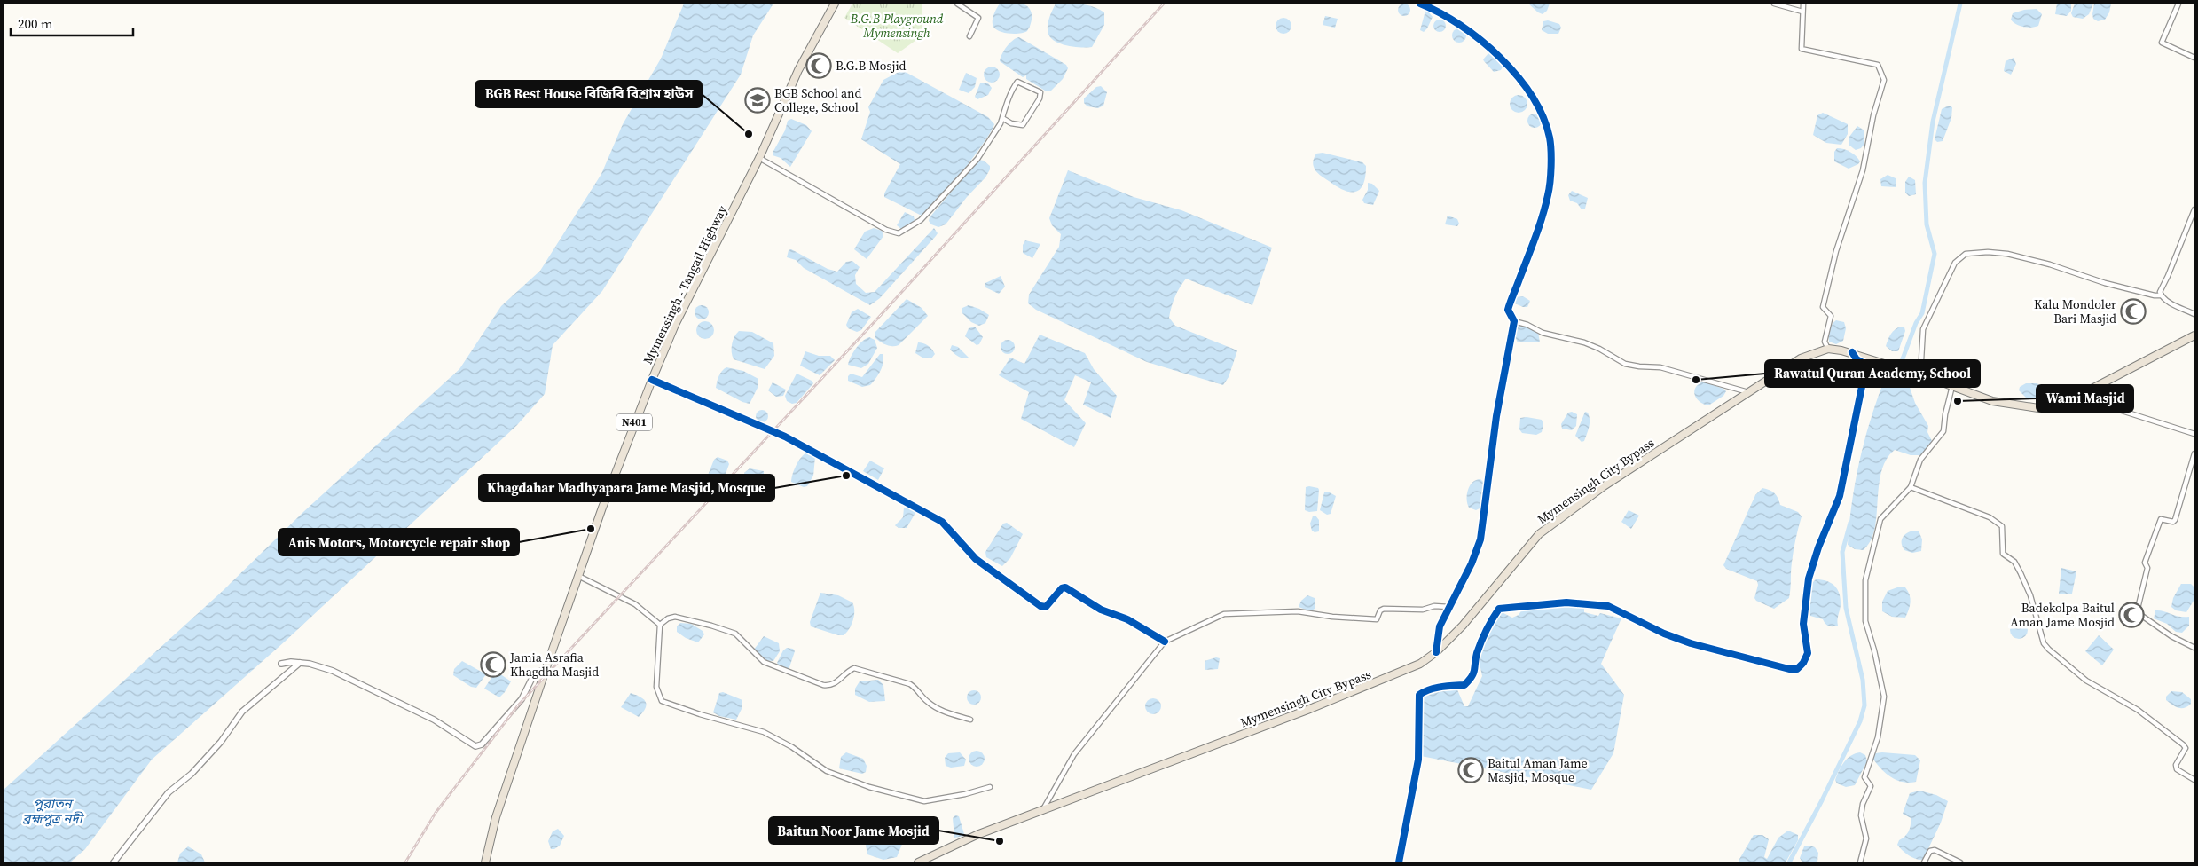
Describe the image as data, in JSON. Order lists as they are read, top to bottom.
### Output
{
  "streets": {
    "highway": ["Mymensingh - Tangail Highway", "N401", "Mymensingh City Bypass"]
  },
  "water": ["পুরাতন ব্রহ্মপুত্র নদী"],
  "parks": ["B.G.B Playground Mymensingh"],
  "places": {
    "mosque": [
      "B.G.B Mosjid",
      "Kalu Mondoler Bari Masjid",
      "Badekolpa Baitul Aman Jame Mosjid",
      "Jamia Asrafia Khagdha Masjid",
      "Baitul Aman Jame Masjid, Mosque"
    ],
    "school or university": ["BGB School and College, School"],
    "other": [
      "BGB Rest House বিজিবি বিশ্রাম হাউস",
      "Rawatul Quran Academy, School",
      "Wami Masjid",
      "Khagdahar Madhyapara Jame Masjid, Mosque",
      "Anis Motors, Motorcycle repair shop",
      "Baitun Noor Jame Mosjid"
    ]
  },
  "scale_bar": "200 m"
}
